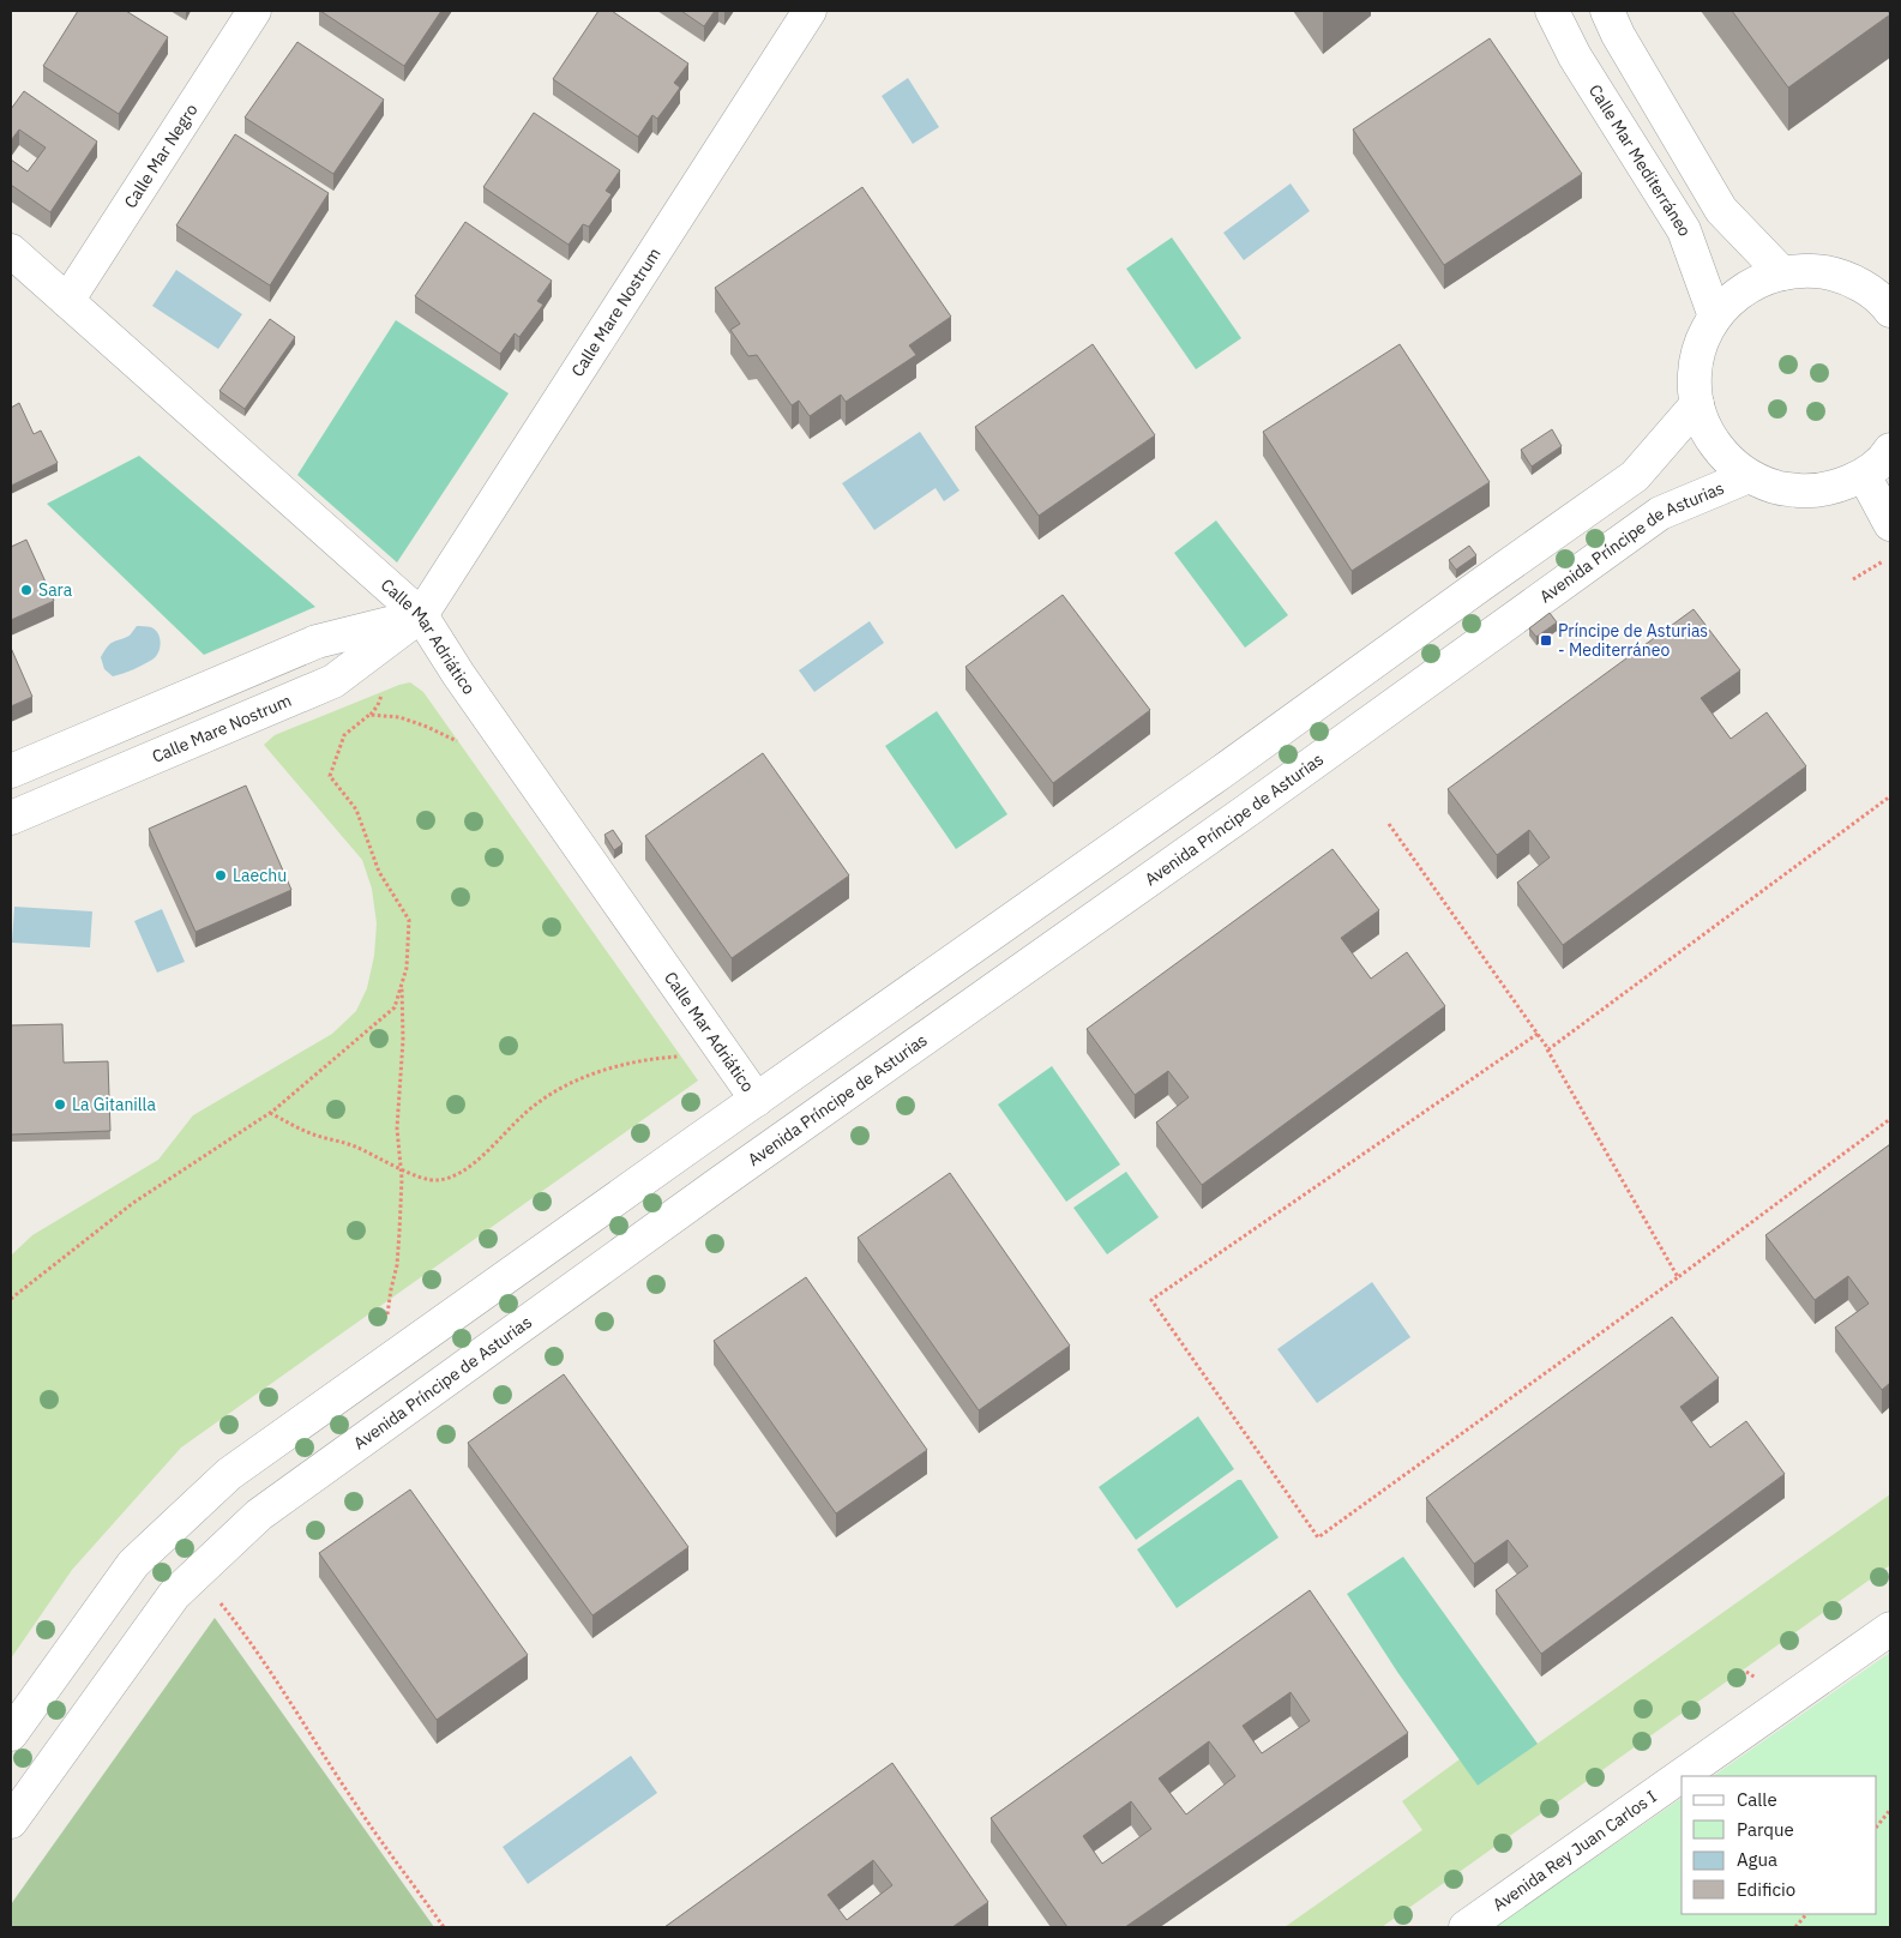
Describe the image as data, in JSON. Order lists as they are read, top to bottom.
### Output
{
  "streets": {
    "street": [
      "Calle Mar Negro",
      "Calle Mar Mediterráneo",
      "Calle Mare Nostrum",
      "Avenida Príncipe de Asturias",
      "Calle Mar Adriático",
      "Avenida Rey Juan Carlos I"
    ]
  },
  "crossings": [
    ["Calle Mar Negro", "Calle Mar Adriático"],
    ["Calle Mare Nostrum", "Calle Mar Adriático"]
  ],
  "places": {
    "other": ["Sara", "Laechu", "La Gitanilla"],
    "transit": ["Príncipe de Asturias - Mediterráneo"]
  },
  "legend": [
    "Calle",
    "Parque",
    "Agua",
    "Edificio"
  ]
}
